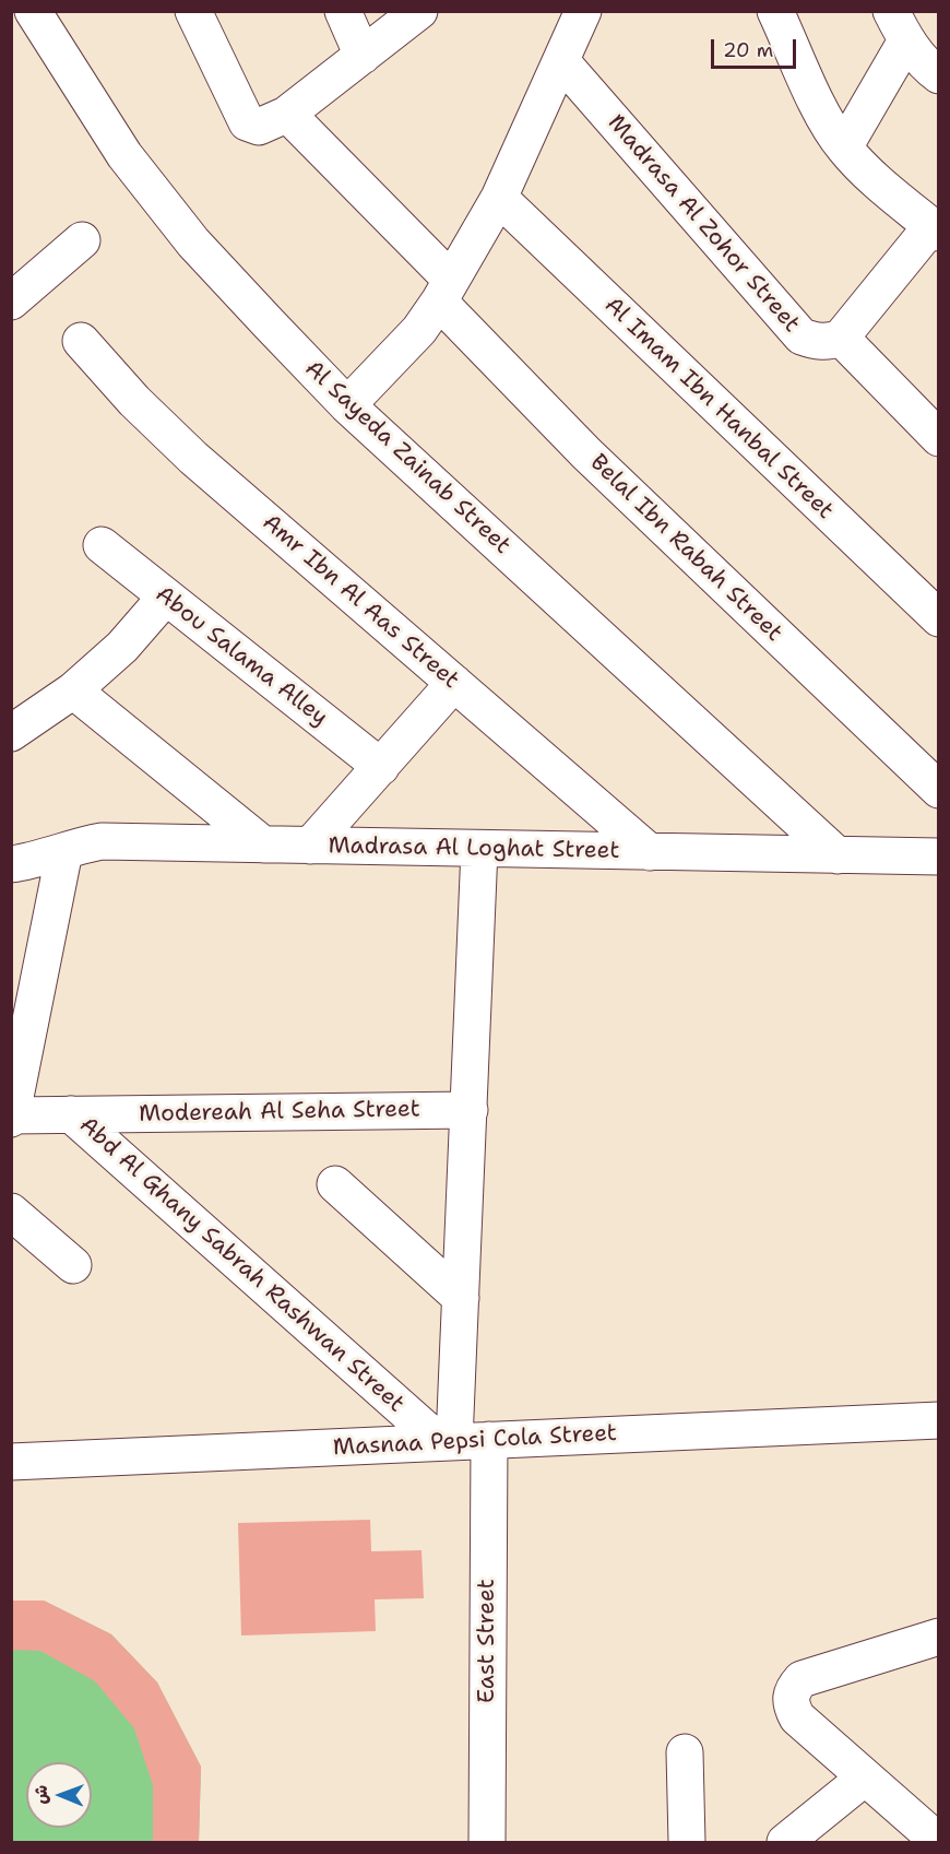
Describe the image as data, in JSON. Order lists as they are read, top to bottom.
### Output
{
  "streets": {
    "street": [
      "Madrasa Al Zohor Street",
      "Al Imam Ibn Hanbal Street",
      "Al Sayeda Zainab Street",
      "Belal Ibn Rabah Street",
      "Amr Ibn Al Aas Street",
      "Abou Salama Alley",
      "Madrasa Al Loghat Street",
      "Modereah Al Seha Street",
      "Abd Al Ghany Sabrah Rashwan Street",
      "Masnaa Pepsi Cola Street",
      "East Street"
    ]
  },
  "crossings": [
    ["Al Sayeda Zainab Street", "Madrasa Al Loghat Street"],
    ["Amr Ibn Al Aas Street", "Madrasa Al Loghat Street"],
    ["Madrasa Al Loghat Street", "East Street"],
    ["Modereah Al Seha Street", "Abd Al Ghany Sabrah Rashwan Street"],
    ["Modereah Al Seha Street", "East Street"],
    ["Abd Al Ghany Sabrah Rashwan Street", "Masnaa Pepsi Cola Street"],
    ["Abd Al Ghany Sabrah Rashwan Street", "East Street"],
    ["Masnaa Pepsi Cola Street", "East Street"]
  ],
  "scale_bar": "20 m",
  "north": "left"
}
